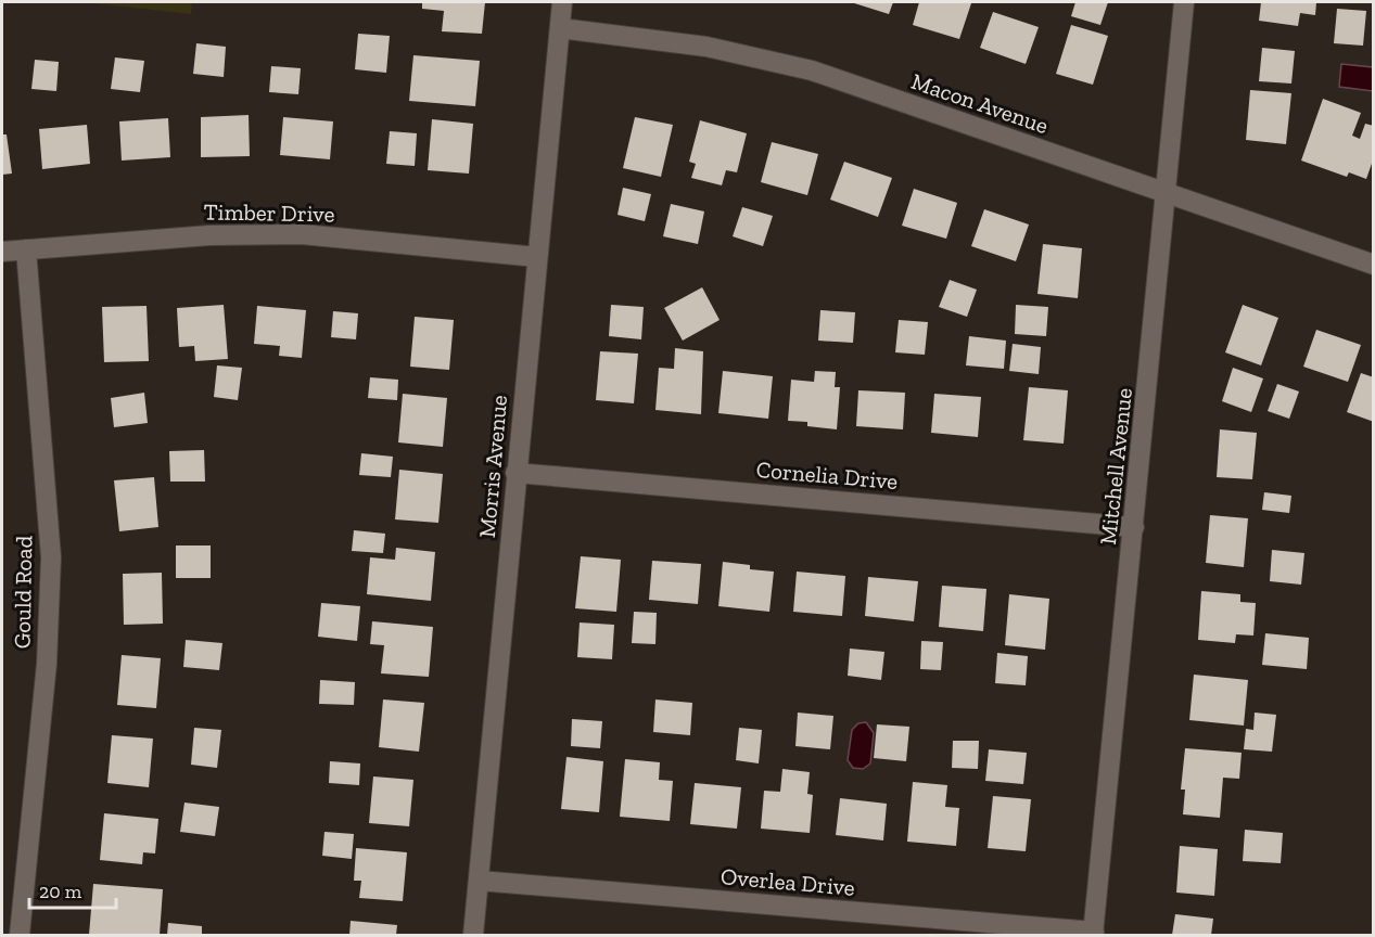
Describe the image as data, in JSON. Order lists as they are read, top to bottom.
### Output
{
  "streets": {
    "street": [
      "Macon Avenue",
      "Timber Drive",
      "Morris Avenue",
      "Mitchell Avenue",
      "Cornelia Drive",
      "Gould Road",
      "Overlea Drive"
    ]
  },
  "crossings": [
    ["Macon Avenue", "Morris Avenue"],
    ["Macon Avenue", "Mitchell Avenue"],
    ["Timber Drive", "Morris Avenue"],
    ["Timber Drive", "Gould Road"],
    ["Morris Avenue", "Cornelia Drive"],
    ["Morris Avenue", "Overlea Drive"],
    ["Mitchell Avenue", "Cornelia Drive"],
    ["Mitchell Avenue", "Overlea Drive"]
  ],
  "scale_bar": "20 m"
}
